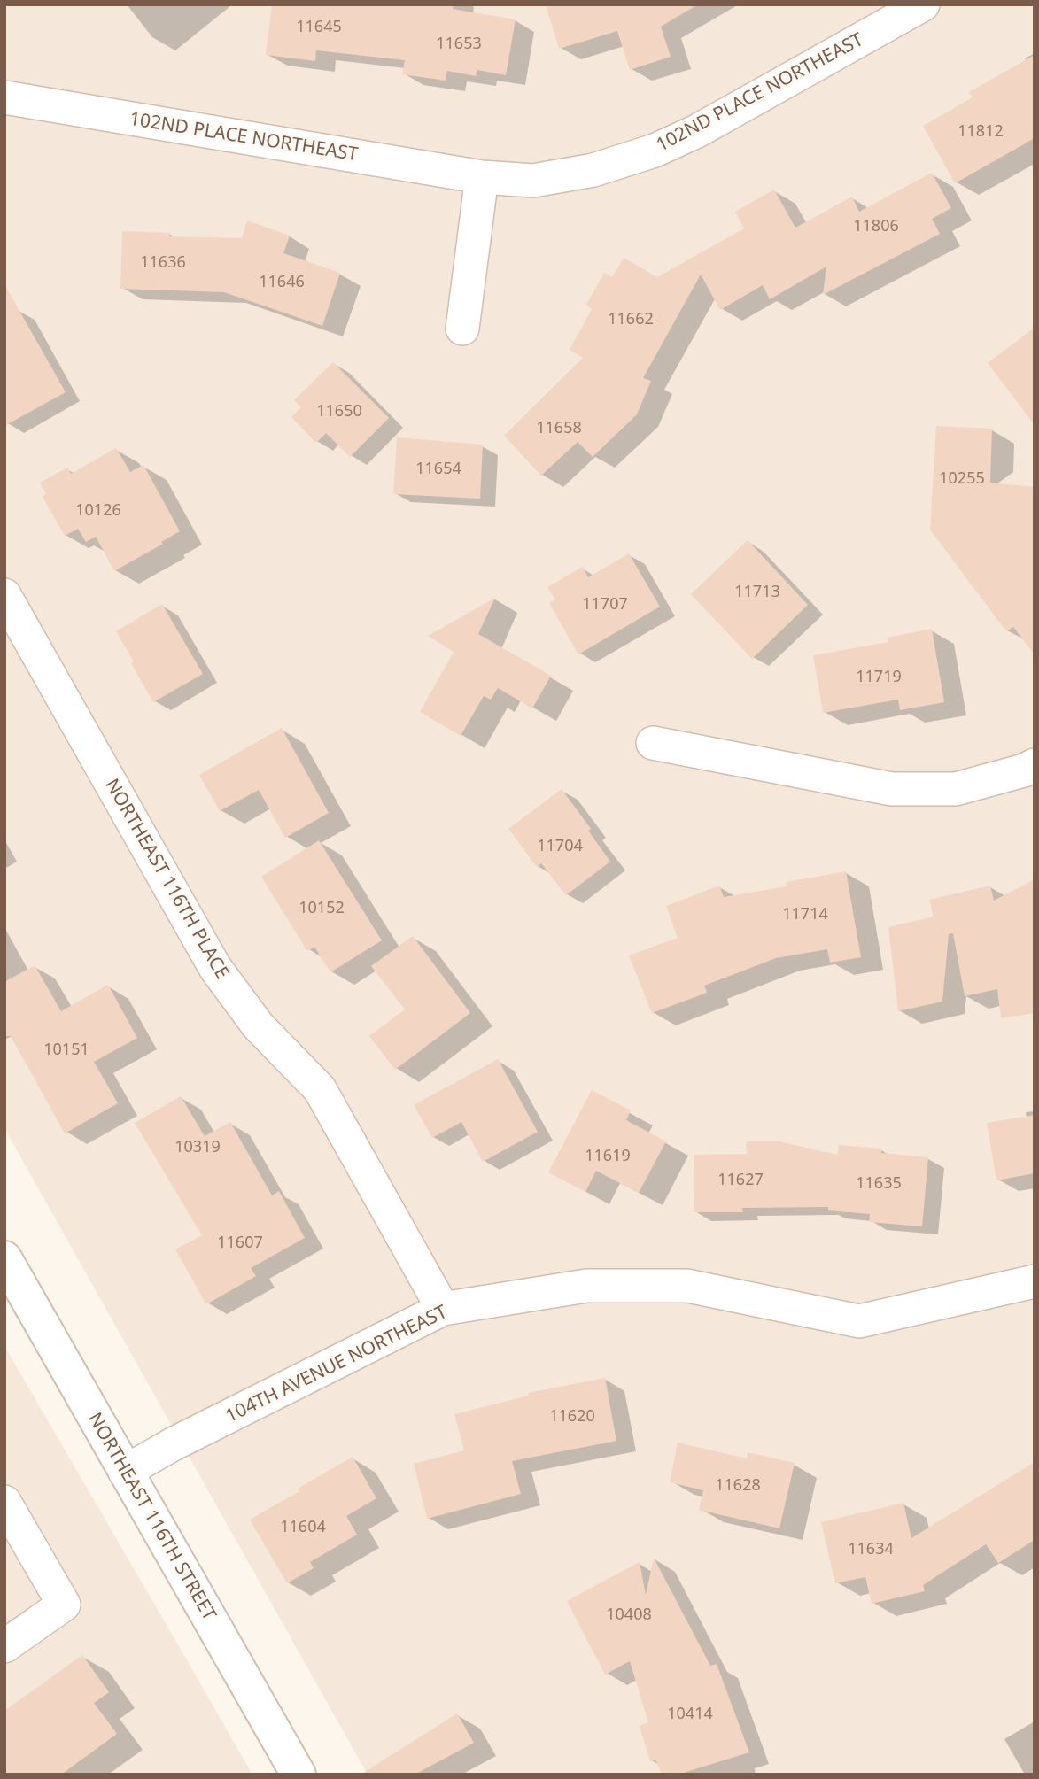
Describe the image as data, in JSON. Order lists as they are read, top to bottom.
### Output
{
  "streets": {
    "street": [
      "102ND PLACE NORTHEAST",
      "NORTHEAST 116TH PLACE",
      "104TH AVENUE NORTHEAST",
      "NORTHEAST 116TH STREET"
    ]
  },
  "crossings": [
    ["NORTHEAST 116TH PLACE", "104TH AVENUE NORTHEAST"],
    ["104TH AVENUE NORTHEAST", "NORTHEAST 116TH STREET"]
  ],
  "house_numbers": [
    "11645",
    "11653",
    "11812",
    "11806",
    "11636",
    "11646",
    "11662",
    "11650",
    "11658",
    "11654",
    "10255",
    "10126",
    "11713",
    "11707",
    "11719",
    "11704",
    "10152",
    "11714",
    "10151",
    "10319",
    "11619",
    "11627",
    "11635",
    "11607",
    "11620",
    "11628",
    "11604",
    "11634",
    "10408",
    "10414"
  ]
}
